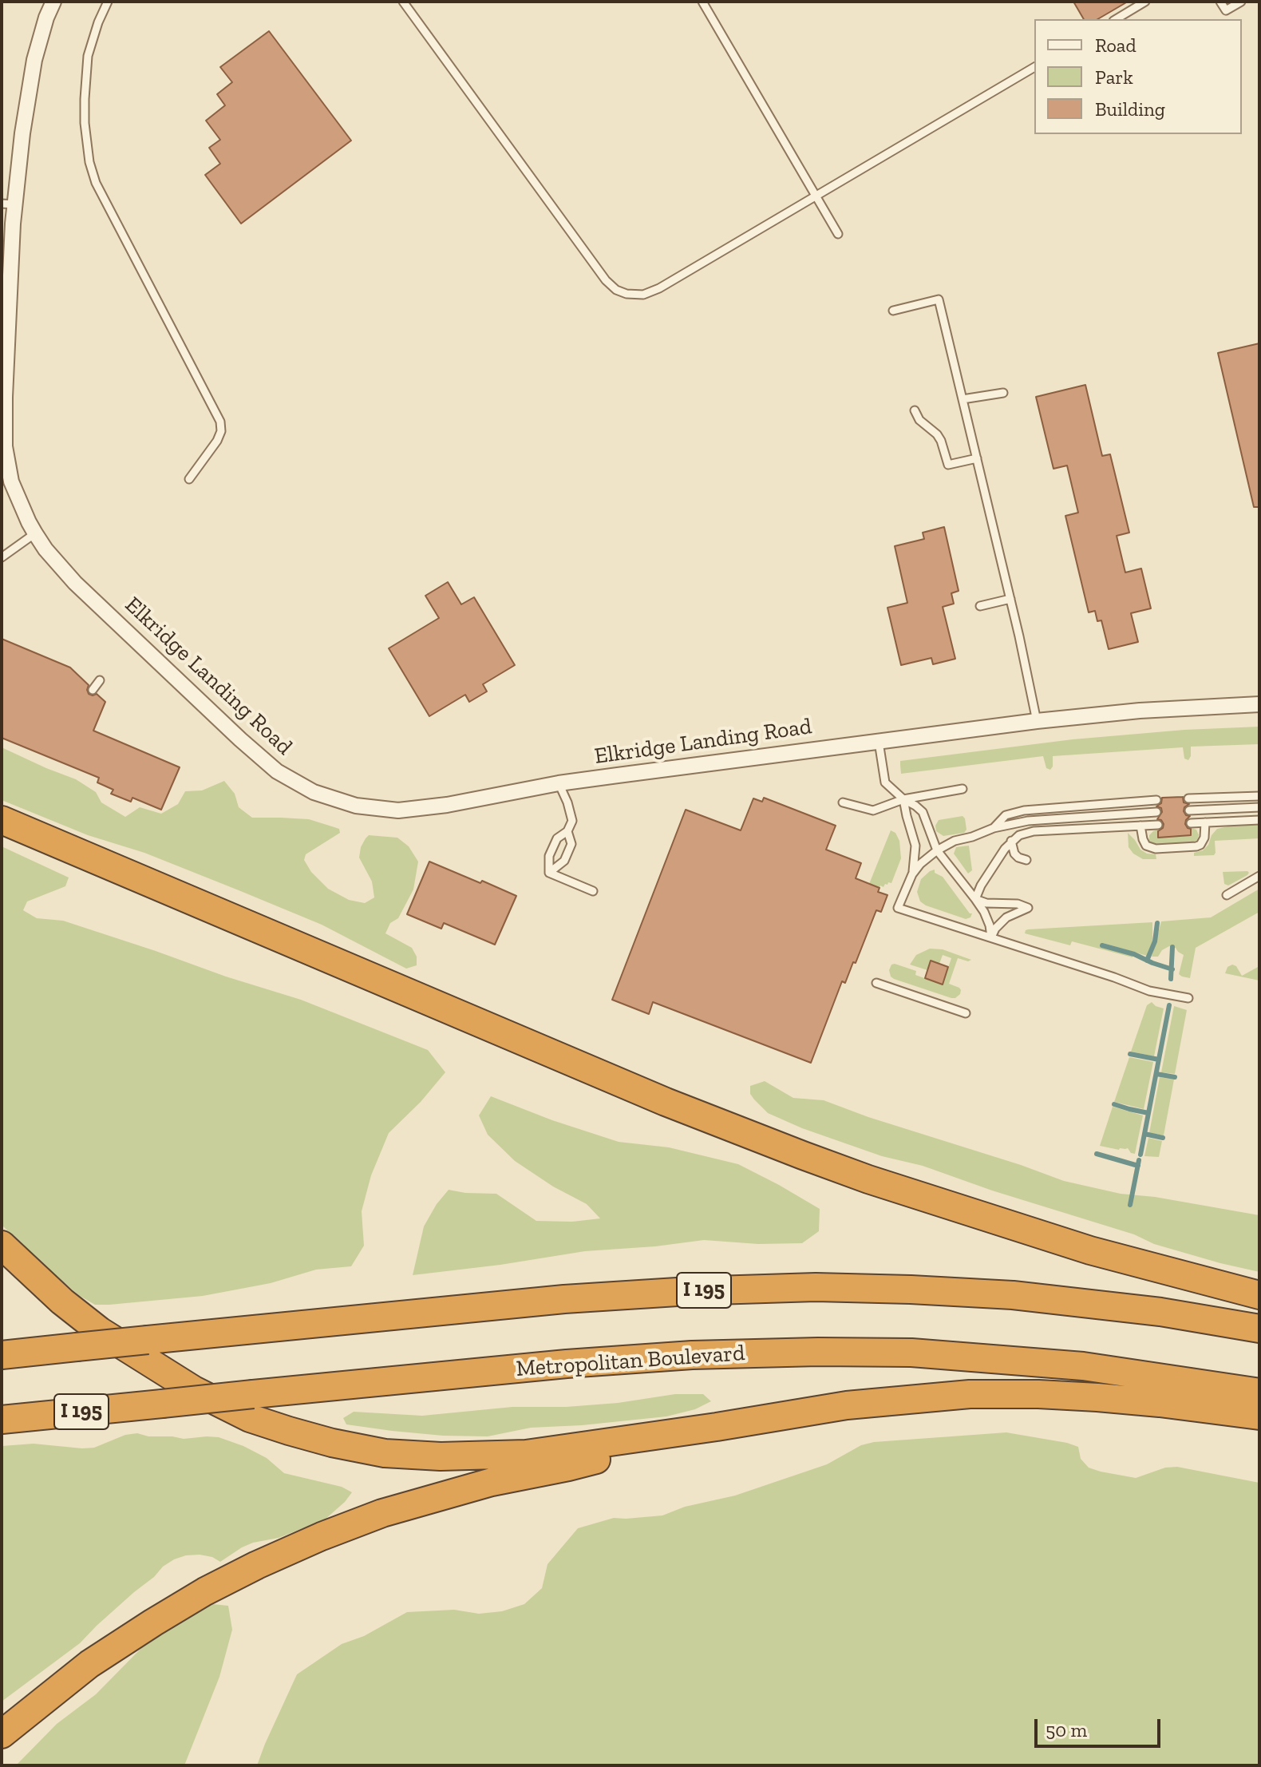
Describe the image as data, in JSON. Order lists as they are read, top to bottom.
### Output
{
  "streets": {
    "highway": ["I 195", "Metropolitan Boulevard"],
    "street": ["Elkridge Landing Road"]
  },
  "legend": ["Road", "Park", "Building"],
  "scale_bar": "50 m"
}
